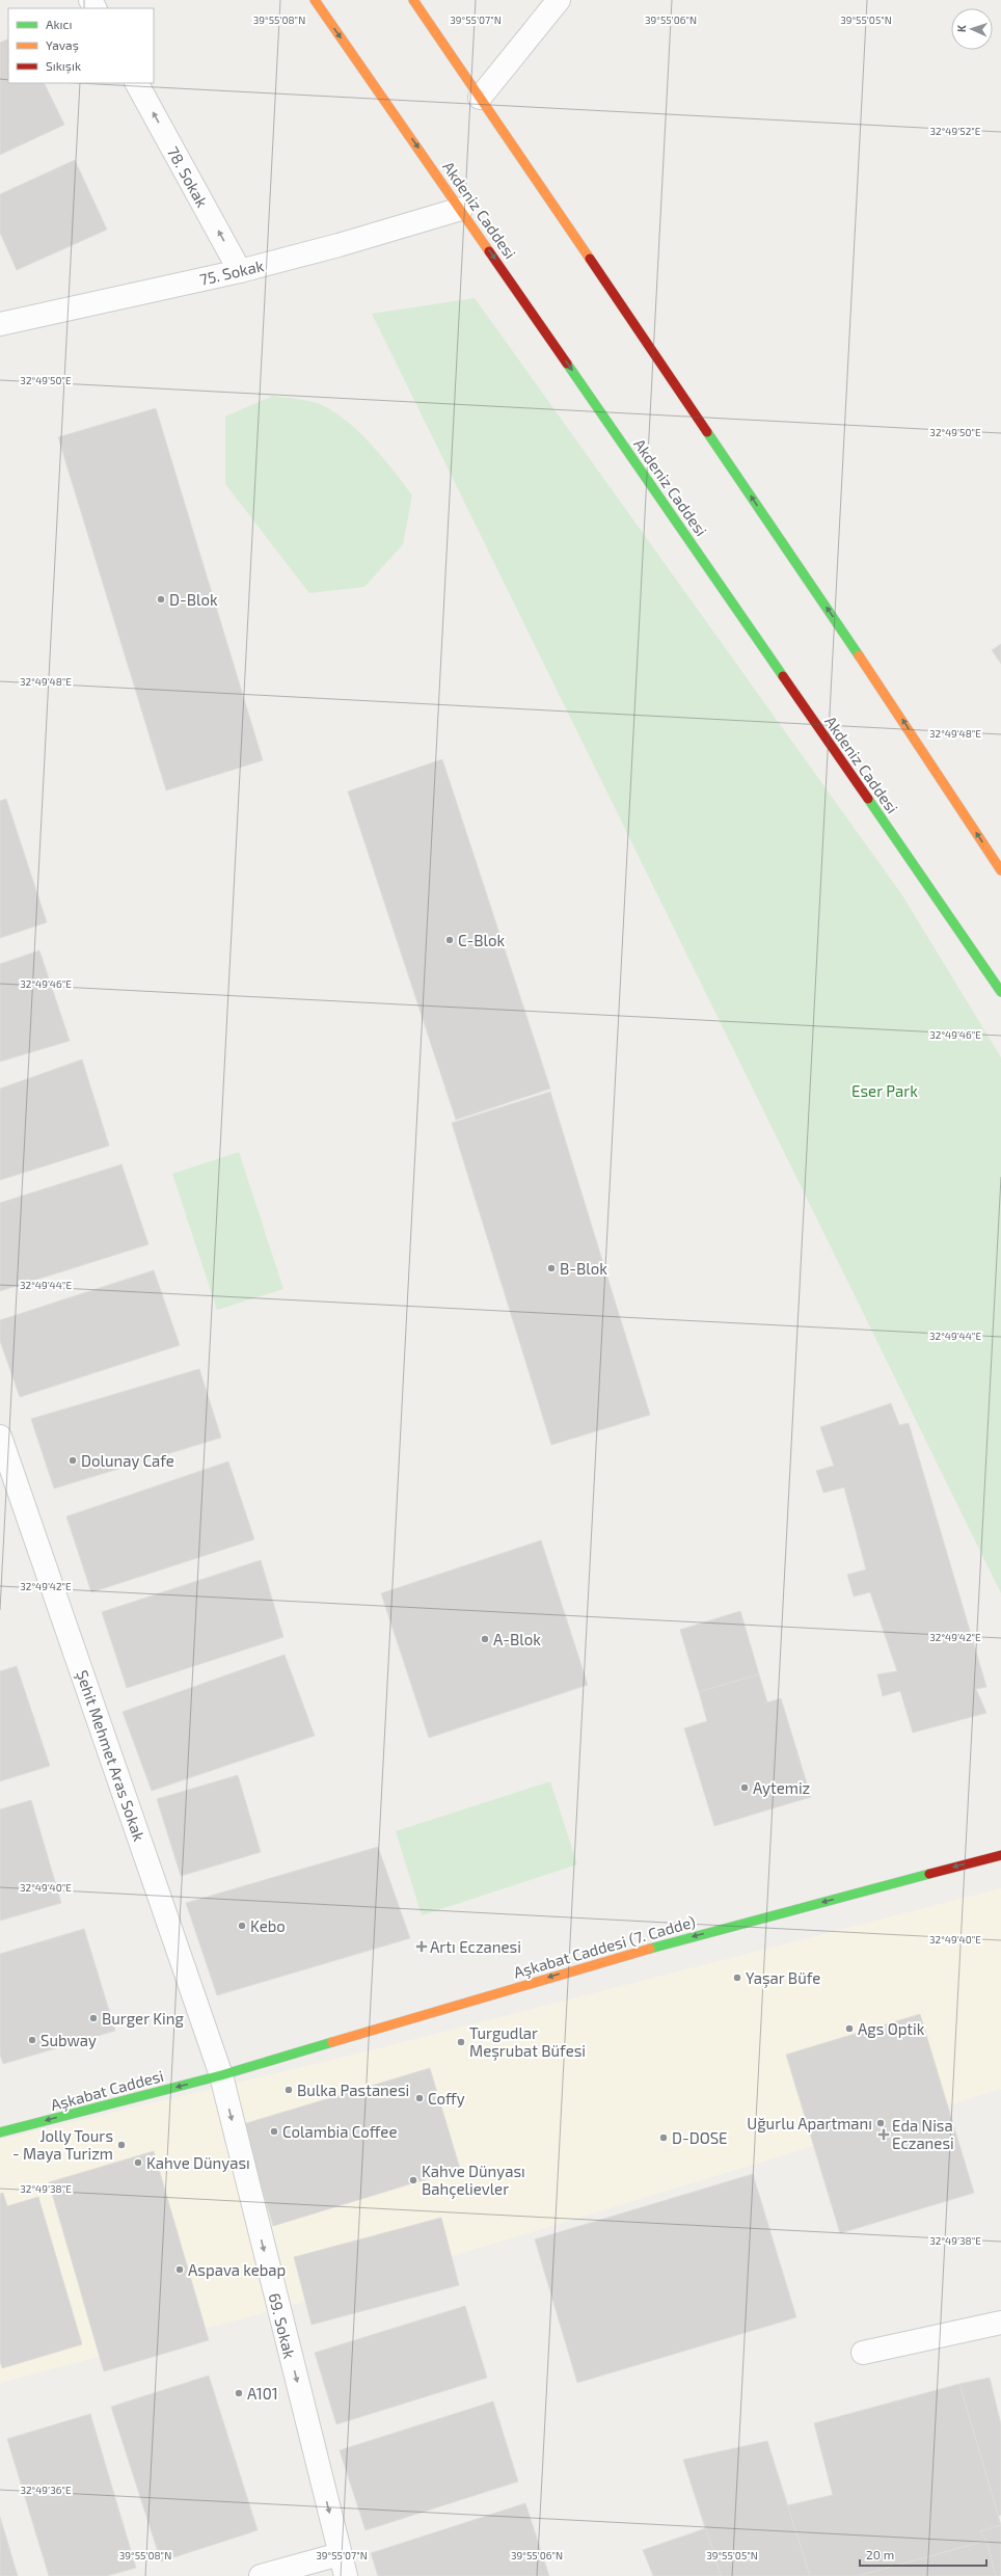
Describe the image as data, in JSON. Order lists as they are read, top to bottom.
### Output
{
  "streets": {
    "main road": ["Akdeniz Caddesi", "Aşkabat Caddesi (7. Cadde)", "Aşkabat Caddesi"],
    "street": [
      "78. Sokak",
      "75. Sokak",
      "Şehit Mehmet Aras Sokak",
      "69. Sokak"
    ]
  },
  "crossings": [
    ["78. Sokak", "75. Sokak"],
    ["Akdeniz Caddesi", "75. Sokak"],
    ["Şehit Mehmet Aras Sokak", "Aşkabat Caddesi (7. Cadde)"],
    ["Şehit Mehmet Aras Sokak", "Aşkabat Caddesi"],
    ["Şehit Mehmet Aras Sokak", "69. Sokak"],
    ["Aşkabat Caddesi (7. Cadde)", "Aşkabat Caddesi"],
    ["Aşkabat Caddesi (7. Cadde)", "69. Sokak"],
    ["Aşkabat Caddesi", "69. Sokak"]
  ],
  "one_way": [
    "78. Sokak",
    "Aşkabat Caddesi (7. Cadde)",
    "Aşkabat Caddesi",
    "69. Sokak"
  ],
  "parks": ["Eser Park"],
  "places": {
    "other": [
      "D-Blok",
      "C-Blok",
      "B-Blok",
      "Dolunay Cafe",
      "A-Blok",
      "Aytemiz",
      "Kebo",
      "Yaşar Büfe",
      "Burger King",
      "Ags Optik",
      "Subway",
      "Turgudlar Meşrubat Büfesi",
      "Bulka Pastanesi",
      "Coffy",
      "Uğurlu Apartmanı",
      "Colambia Coffee",
      "D-DOSE",
      "Jolly Tours - Maya Turizm",
      "Kahve Dünyası",
      "Kahve Dünyası Bahçelievler",
      "Aspava kebap",
      "A101"
    ],
    "health": ["Artı Eczanesi", "Eda Nisa Eczanesi"]
  },
  "legend": ["Akıcı", "Yavaş", "Sıkışık"],
  "scale_bar": "20 m",
  "north": "left",
  "coordinates": [
    "39°55'08\"N",
    "39°55'07\"N",
    "39°55'06\"N",
    "39°55'05\"N",
    "32°49'52\"E",
    "32°49'50\"E",
    "32°49'48\"E",
    "32°49'46\"E",
    "32°49'44\"E",
    "32°49'42\"E",
    "32°49'40\"E",
    "32°49'38\"E",
    "32°49'36\"E"
  ]
}
